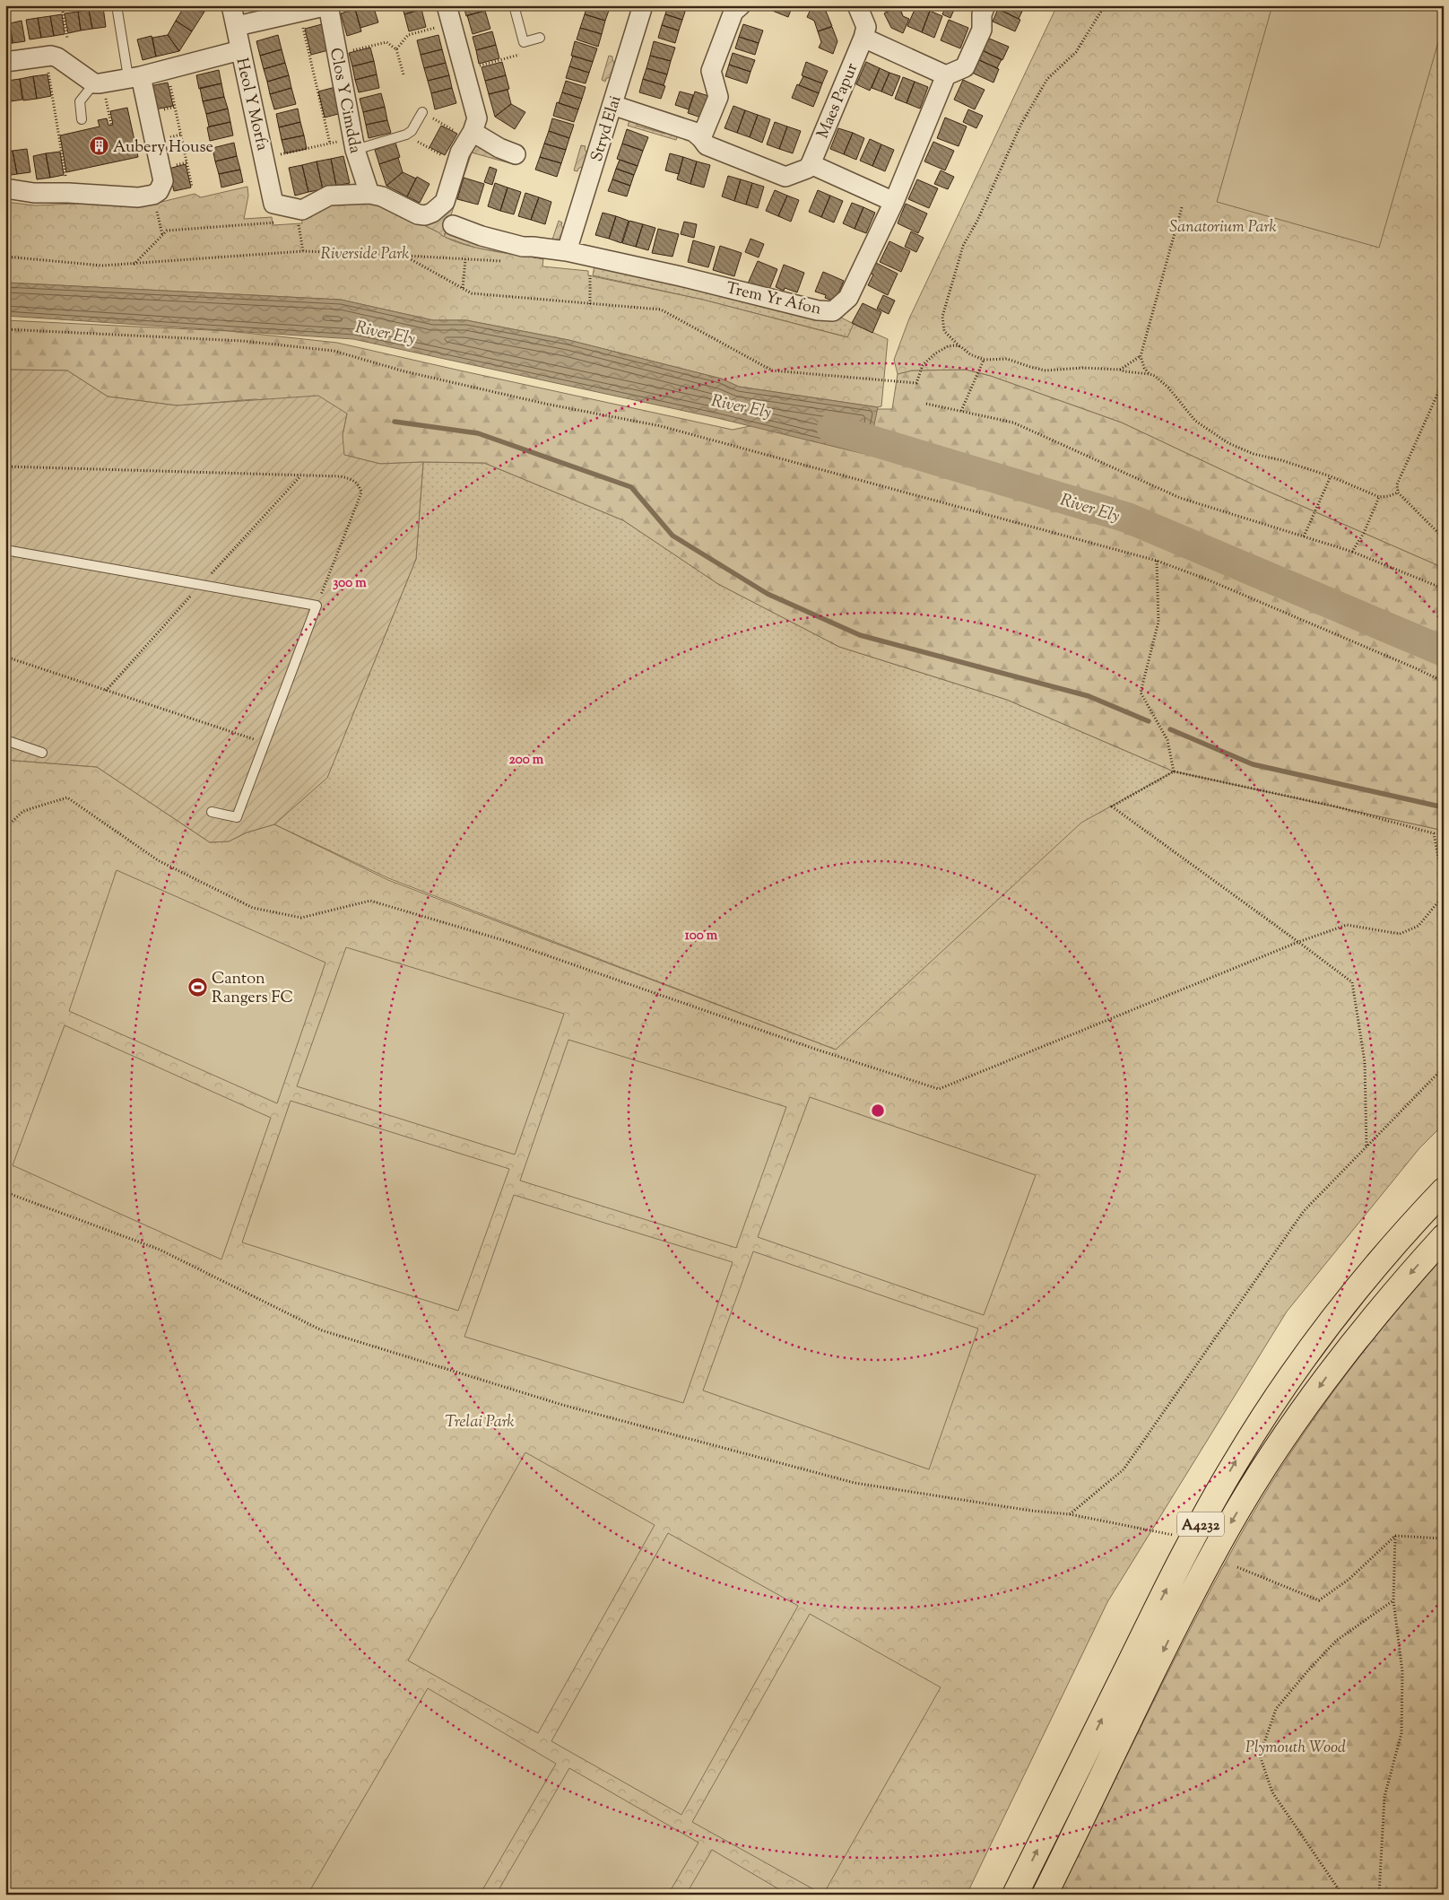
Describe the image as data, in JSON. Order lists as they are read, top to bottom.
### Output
{
  "streets": {
    "main road": ["A4232"],
    "street": [
      "Clos Y Cimdda",
      "Maes Papur",
      "Heol Y Morfa",
      "Stryd Elai",
      "Trem Yr Afon"
    ]
  },
  "crossings": [
    ["Clos Y Cimdda", "Heol Y Morfa"],
    ["Stryd Elai", "Trem Yr Afon"]
  ],
  "water": ["River Ely"],
  "parks": [
    "Sanatorium Park",
    "Riverside Park",
    "Trelai Park",
    "Plymouth Wood"
  ],
  "places": {
    "building": ["Aubery House"],
    "sports": ["Canton Rangers FC"]
  },
  "rings": ["300 m", "200 m", "100 m"]
}
